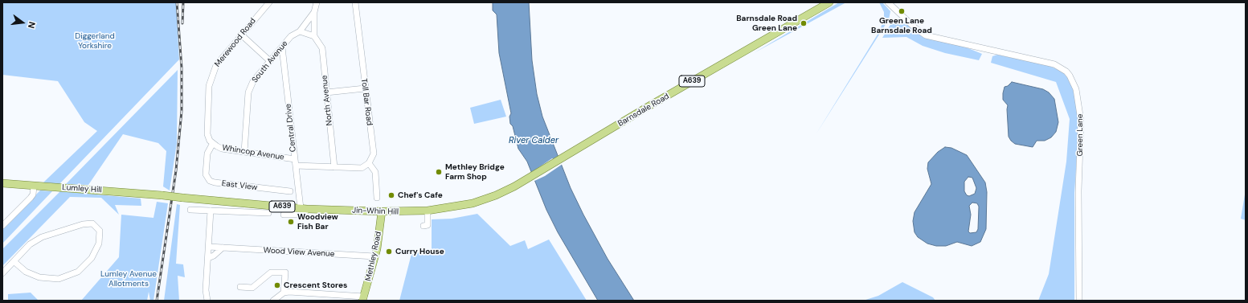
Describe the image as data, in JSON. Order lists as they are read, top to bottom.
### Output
{
  "streets": {
    "main road": [
      "A639",
      "Barnsdale Road",
      "Lumley Hill",
      "Jin-Whin Hill",
      "Methley Road"
    ],
    "street": [
      "Merewood Road",
      "South Avenue",
      "North Avenue",
      "Toll Bar Road",
      "Central Drive",
      "Green Lane",
      "Whincop Avenue",
      "East View",
      "Wood View Avenue"
    ]
  },
  "crossings": [
    ["Merewood Road", "Whincop Avenue"],
    ["Merewood Road", "East View"],
    ["South Avenue", "Central Drive"],
    ["South Avenue", "Whincop Avenue"],
    ["Barnsdale Road", "Jin-Whin Hill"],
    ["Central Drive", "Whincop Avenue"],
    ["Central Drive", "Jin-Whin Hill"],
    ["Whincop Avenue", "East View"],
    ["Lumley Hill", "Jin-Whin Hill"],
    ["Jin-Whin Hill", "Methley Road"],
    ["Wood View Avenue", "Methley Road"]
  ],
  "water": ["River Calder"],
  "parks": ["Diggerland Yorkshire", "Lumley Avenue Allotments"],
  "places": [
    "Green Lane Barnsdale Road",
    "Barnsdale Road Green Lane",
    "Methley Bridge Farm Shop",
    "Chef's Cafe",
    "Woodview Fish Bar",
    "Curry House",
    "Crescent Stores"
  ],
  "north": "right"
}
